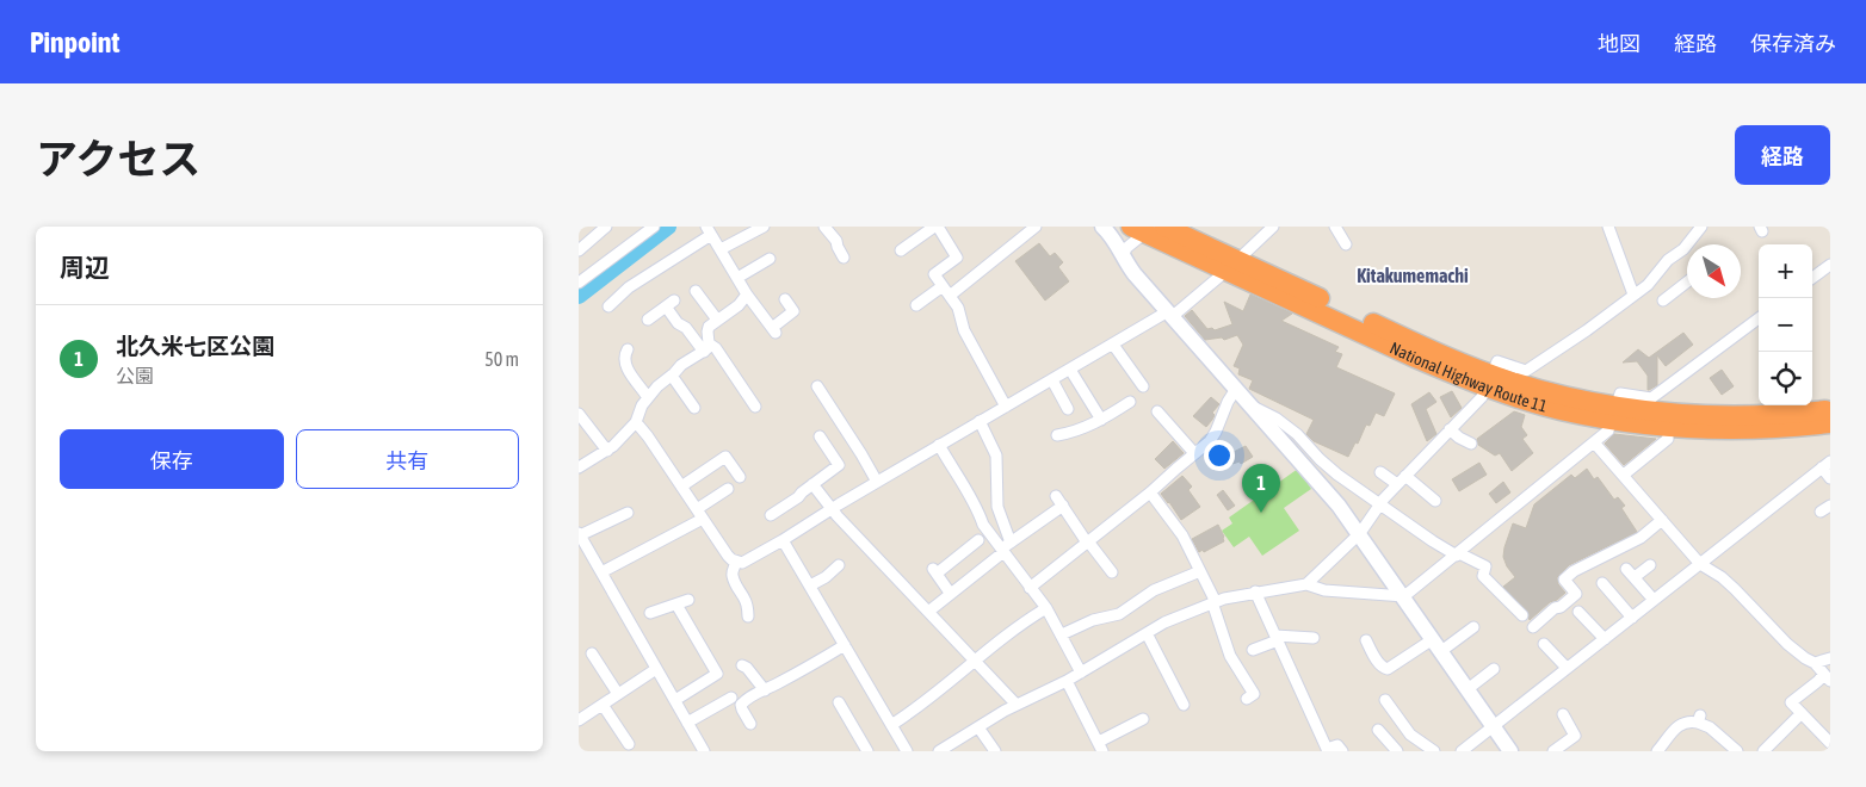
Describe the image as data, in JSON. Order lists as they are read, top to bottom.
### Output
{
  "streets": {
    "highway": ["National Highway Route 11"]
  },
  "districts": ["Kitakumemachi"],
  "north": "bottom right",
  "page": {
    "header": "Pinpoint",
    "nav": ["地図", "経路", "保存済み"],
    "title": "アクセス",
    "buttons": [
      "経路",
      ["保存", "共有"]
    ],
    "heading": "周辺",
    "map_buttons": ["+", "−"],
    "list": [
      {
        "mark": "1",
        "name": "北久米七区公園",
        "note": "公園",
        "value": "50 m"
      }
    ],
    "pins": "1"
  }
}
